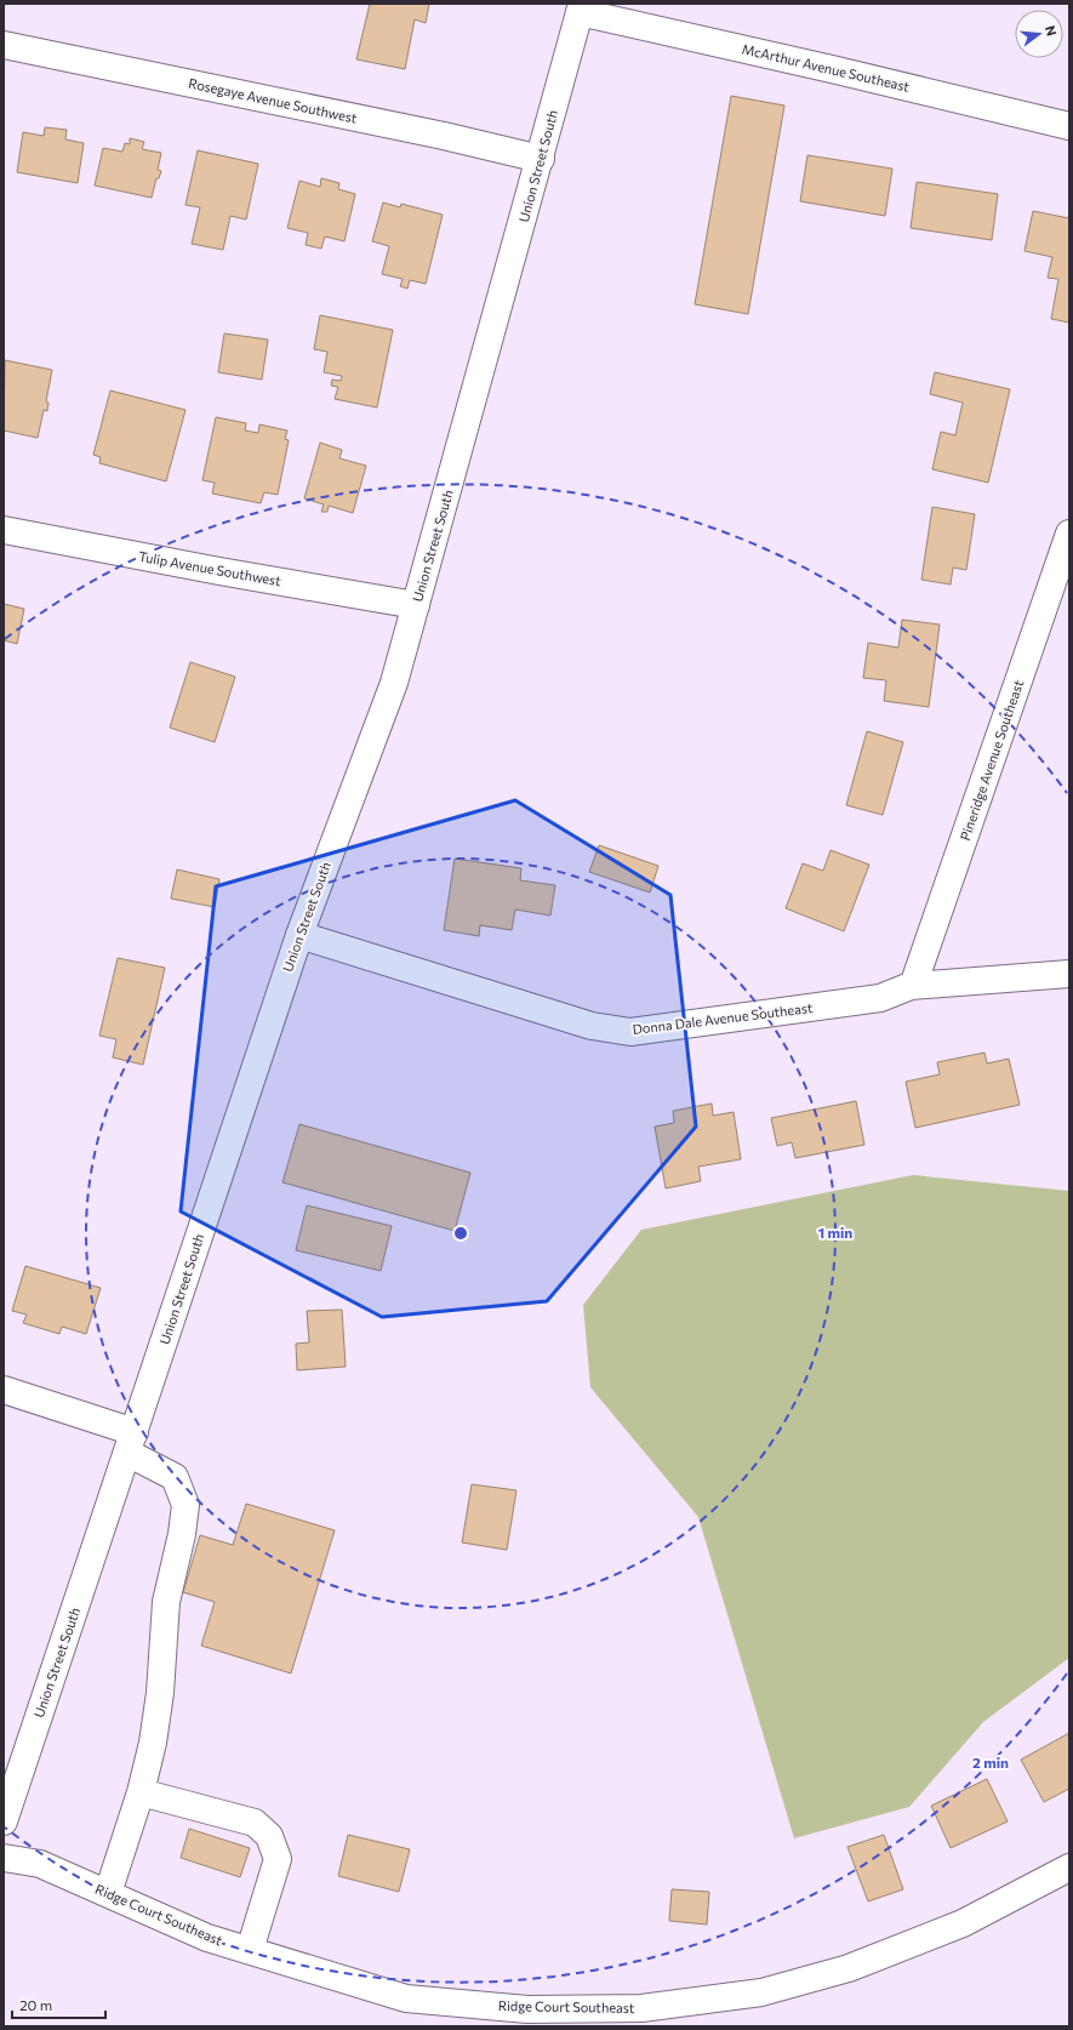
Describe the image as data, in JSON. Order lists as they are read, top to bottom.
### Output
{
  "streets": {
    "street": [
      "McArthur Avenue Southeast",
      "Rosegaye Avenue Southwest",
      "Union Street South",
      "Tulip Avenue Southwest",
      "Pineridge Avenue Southeast",
      "Donna Dale Avenue Southeast",
      "Ridge Court Southeast"
    ]
  },
  "crossings": [
    ["McArthur Avenue Southeast", "Union Street South"],
    ["Rosegaye Avenue Southwest", "Union Street South"],
    ["Union Street South", "Tulip Avenue Southwest"],
    ["Union Street South", "Donna Dale Avenue Southeast"],
    ["Pineridge Avenue Southeast", "Donna Dale Avenue Southeast"]
  ],
  "scale_bar": "20 m",
  "north": "right",
  "rings": ["1 min", "2 min"]
}
